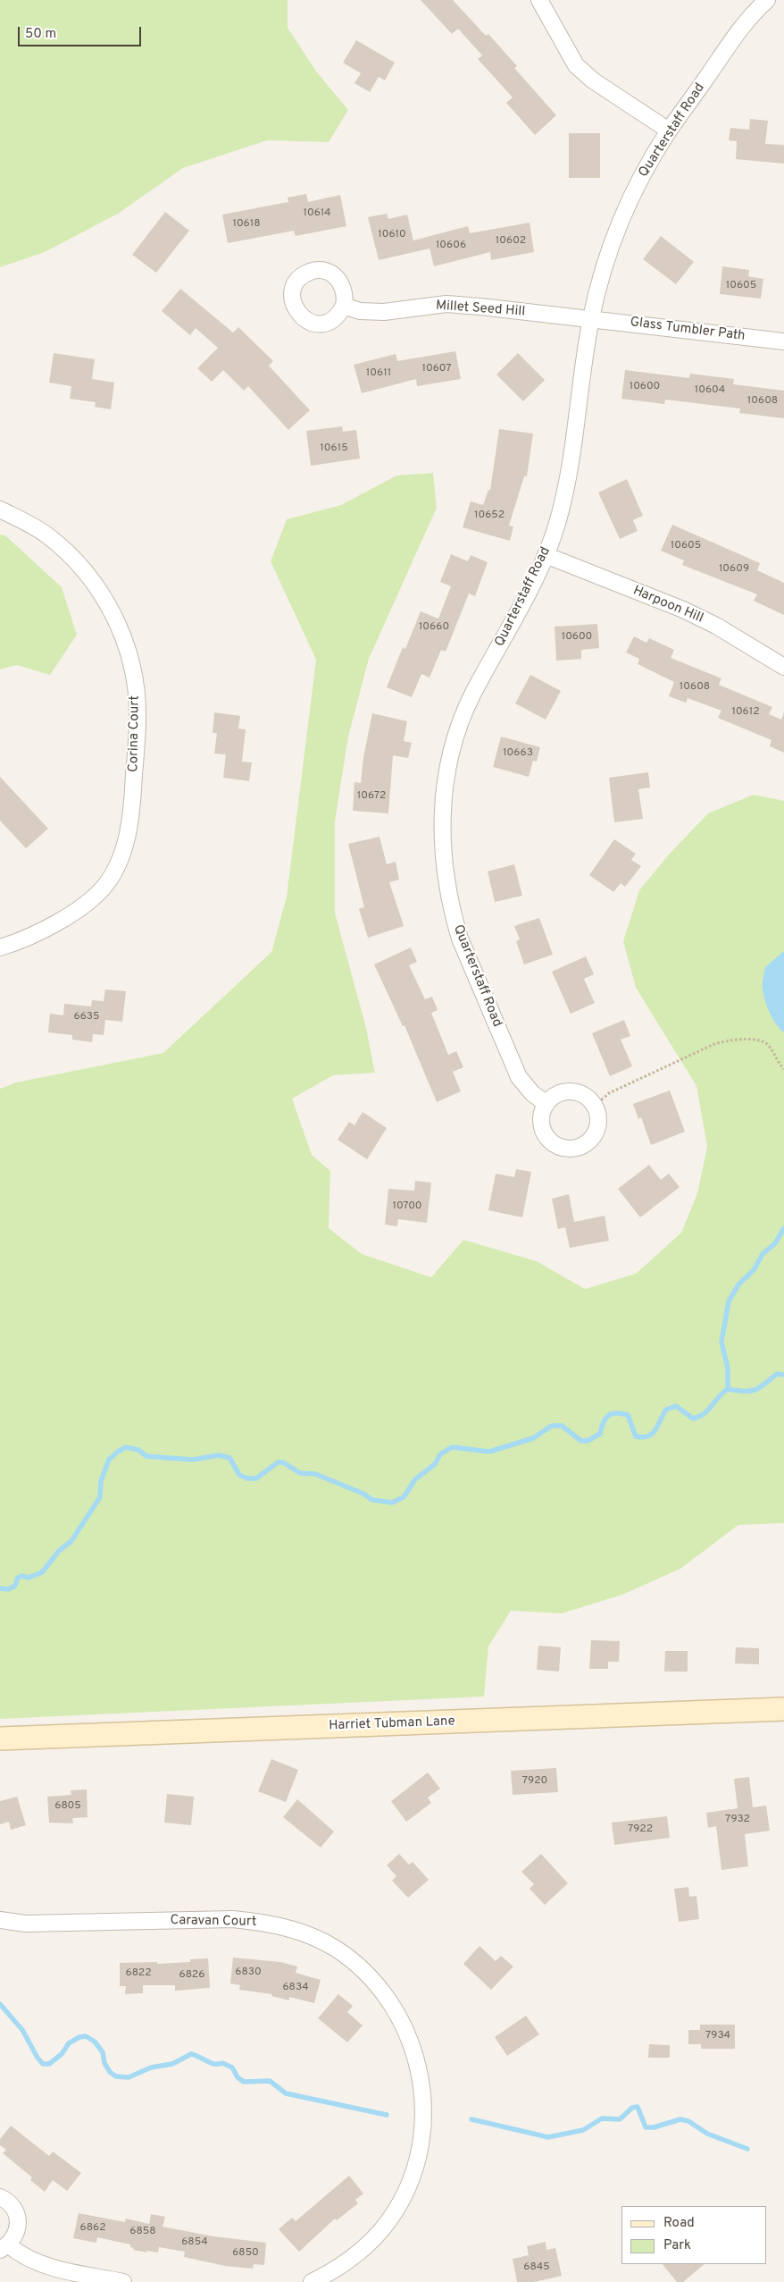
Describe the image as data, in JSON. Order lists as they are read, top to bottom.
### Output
{
  "streets": {
    "street": [
      "Quarterstaff Road",
      "Millet Seed Hill",
      "Glass Tumbler Path",
      "Harpoon Hill",
      "Corina Court",
      "Harriet Tubman Lane",
      "Caravan Court"
    ]
  },
  "crossings": [
    ["Quarterstaff Road", "Millet Seed Hill"],
    ["Quarterstaff Road", "Glass Tumbler Path"],
    ["Quarterstaff Road", "Harpoon Hill"],
    ["Millet Seed Hill", "Glass Tumbler Path"]
  ],
  "house_numbers": [
    "10614",
    "10618",
    "10610",
    "10602",
    "10606",
    "10605",
    "10607",
    "10611",
    "10600",
    "10604",
    "10608",
    "10615",
    "10652",
    "10605",
    "10609",
    "10660",
    "10600",
    "10608",
    "10612",
    "10663",
    "10672",
    "6635",
    "10700",
    "7920",
    "6805",
    "7932",
    "7922",
    "6830",
    "6822",
    "6826",
    "6834",
    "7934",
    "6862",
    "6858",
    "6854",
    "6850",
    "6845"
  ],
  "legend": ["Road", "Park"],
  "scale_bar": "50 m"
}
